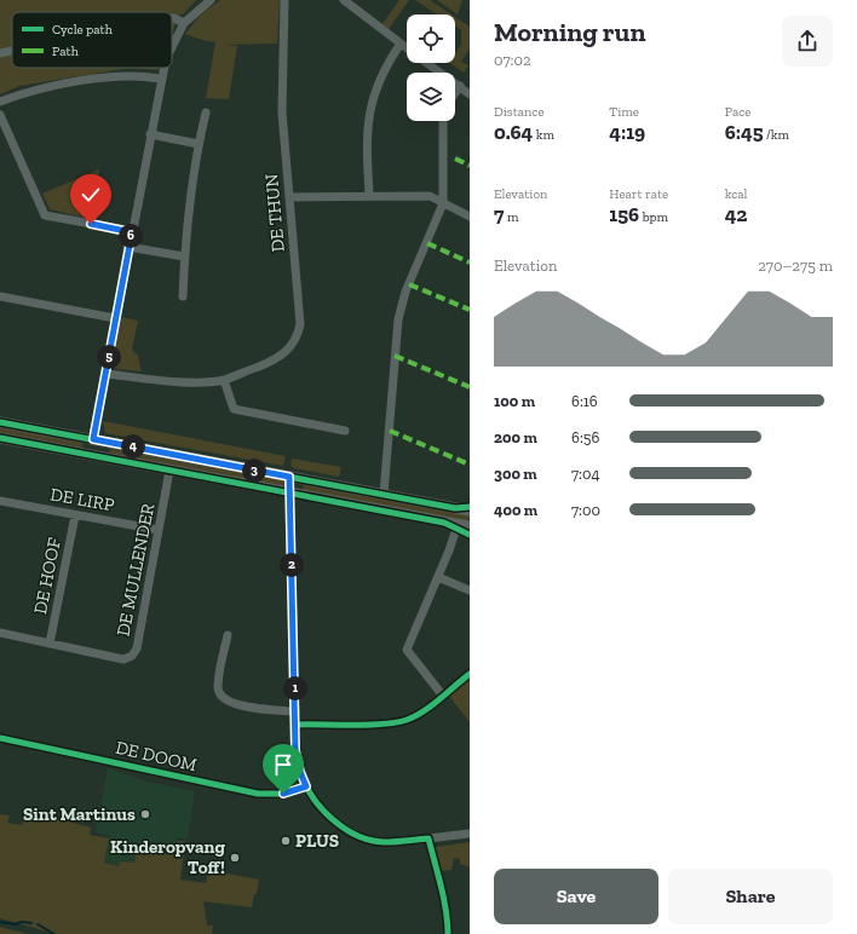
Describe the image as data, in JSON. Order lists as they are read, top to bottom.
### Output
{
  "streets": {
    "street": [
      "DE THUN",
      "DE LIRP",
      "DE MULLENDER",
      "DE HOOF",
      "DE DOOM"
    ]
  },
  "crossings": [
    ["DE LIRP", "DE MULLENDER"],
    ["DE LIRP", "DE HOOF"],
    ["DE MULLENDER", "DE HOOF"]
  ],
  "places": ["Sint Martinus", "PLUS", "Kinderopvang Toff!"],
  "legend": ["Cycle path", "Path"],
  "page": {
    "heading": ["Morning run", "07:02"],
    "stats": [
      ["Distance", "0.64 km"],
      ["Time", "4:19"],
      ["Pace", "6:45 /km"],
      ["Elevation", "7 m"],
      ["Heart rate", "156 bpm"],
      ["kcal", "42"]
    ],
    "pins": [
      "6",
      "5",
      "4",
      "3",
      "2",
      "1"
    ],
    "chart": ["Elevation", "270–275 m"],
    "list": [
      {
        "name": "100 m",
        "note": "6:16"
      },
      {
        "name": "200 m",
        "note": "6:56"
      },
      {
        "name": "300 m",
        "note": "7:04"
      },
      {
        "name": "400 m",
        "note": "7:00"
      }
    ],
    "buttons": ["Save", "Share"]
  }
}
